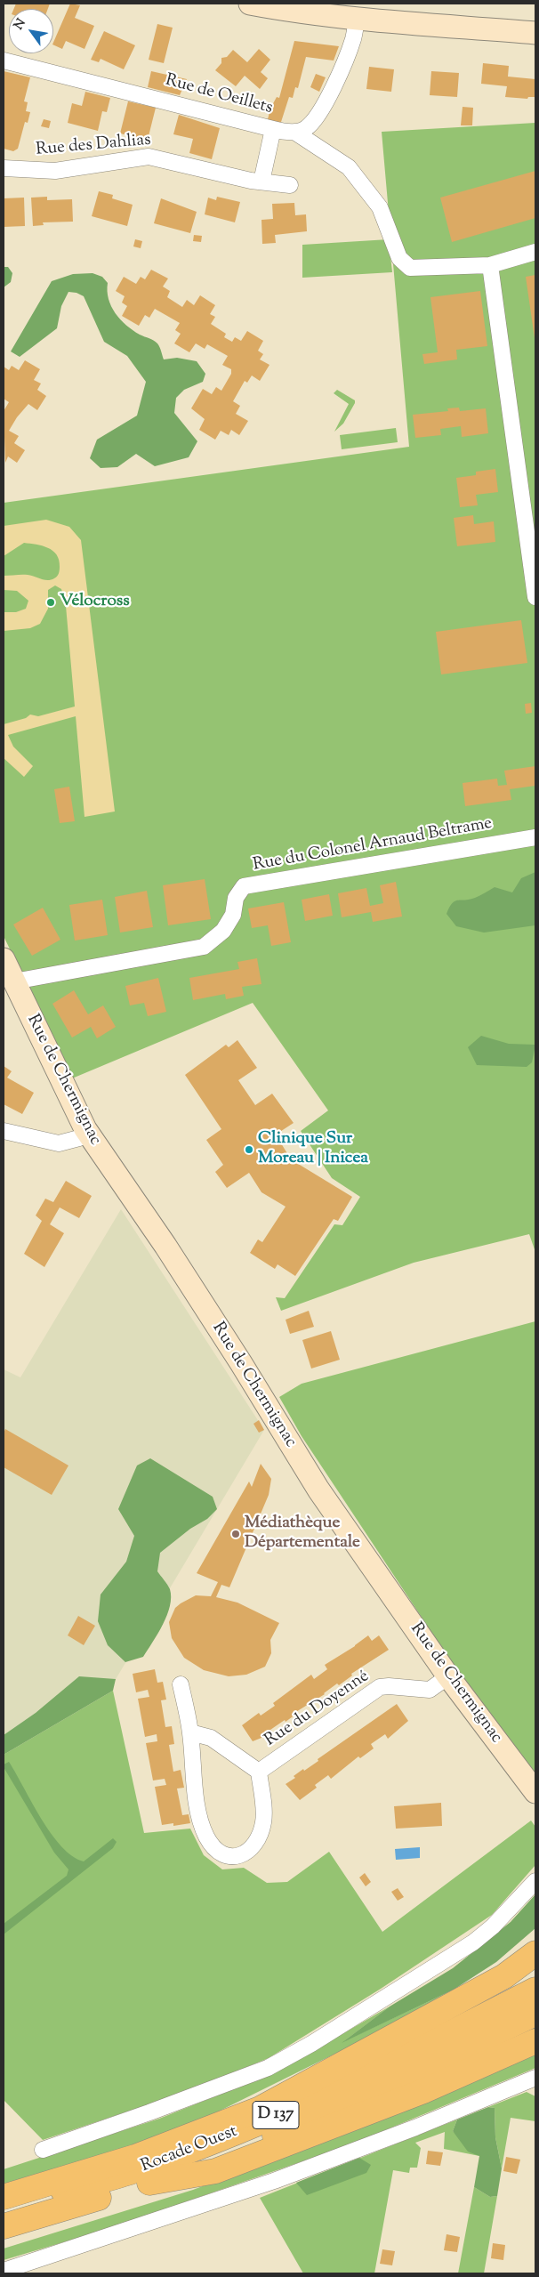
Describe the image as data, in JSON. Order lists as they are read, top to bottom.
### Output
{
  "streets": {
    "main road": ["D 137", "Rocade Ouest"],
    "street": [
      "Rue de Oeillets",
      "Rue des Dahlias",
      "Rue du Colonel Arnaud Beltrame",
      "Rue de Chermignac",
      "Rue du Doyenné"
    ]
  },
  "crossings": [
    ["Rue du Colonel Arnaud Beltrame", "Rue de Chermignac"],
    ["Rue de Chermignac", "Rue du Doyenné"]
  ],
  "places": ["Vélocross", "Clinique Sur Moreau | Inicea", "Médiathèque Départementale"],
  "north": "top left"
}
